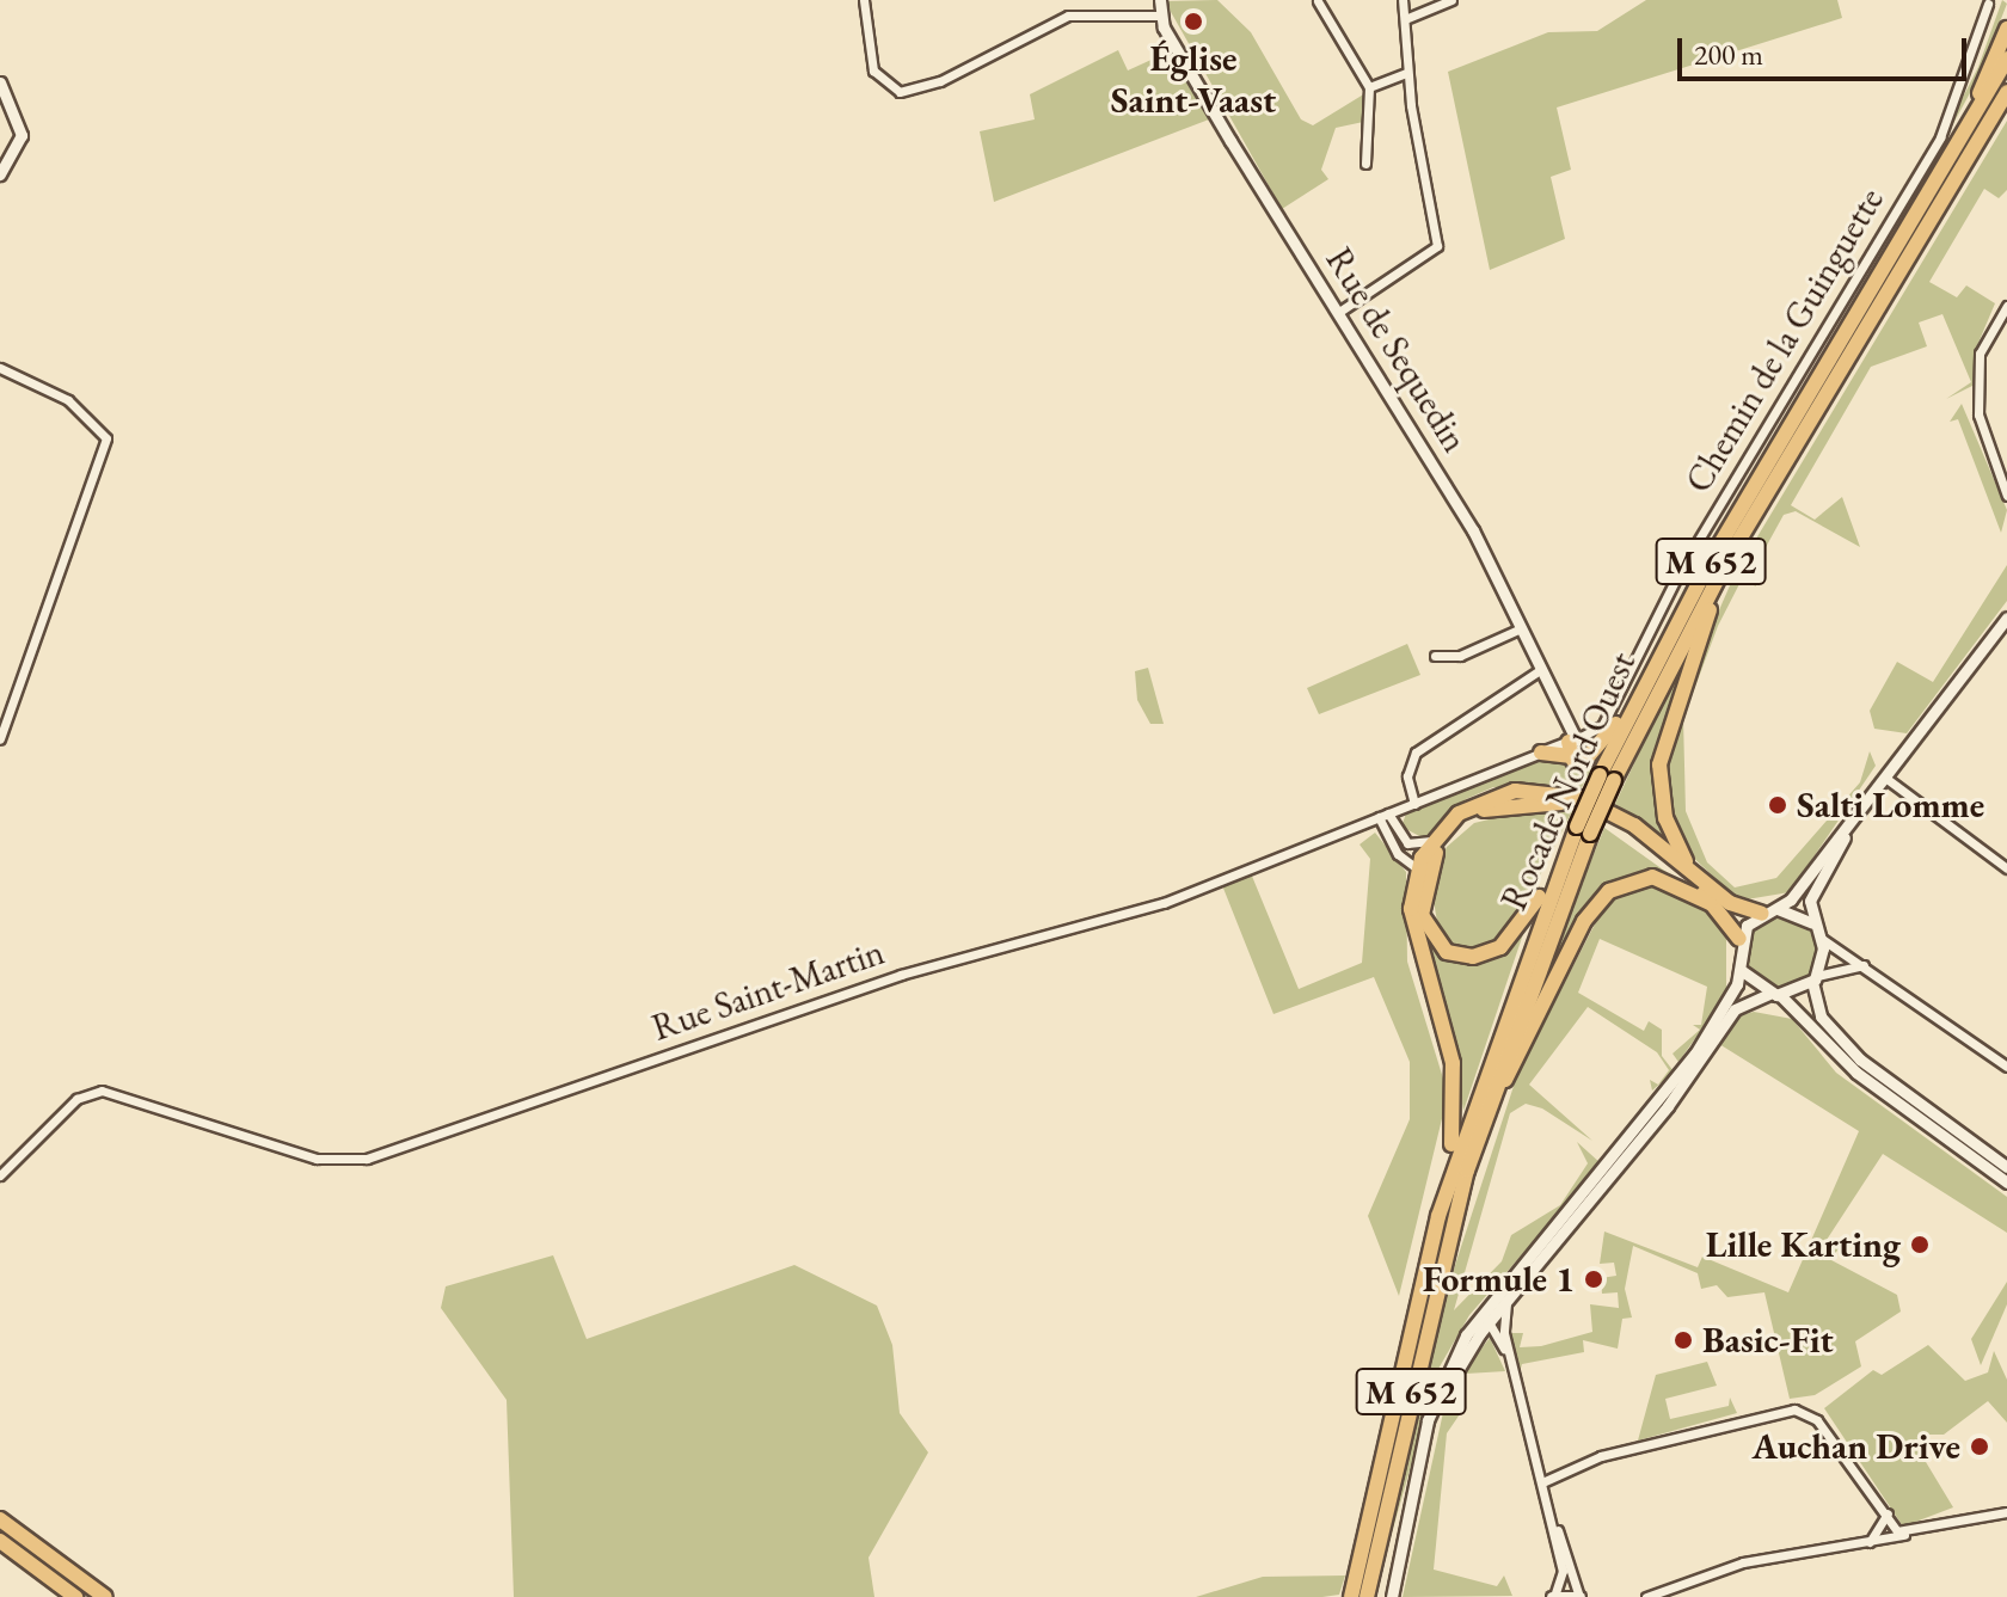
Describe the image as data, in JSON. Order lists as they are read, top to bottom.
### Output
{
  "streets": {
    "highway": ["M 652", "Rocade Nord Ouest"],
    "main road": ["Rue de Sequedin", "Rue Saint-Martin"],
    "street": ["Chemin de la Guinguette"]
  },
  "crossings": [
    ["Chemin de la Guinguette", "Rue de Sequedin"],
    ["Chemin de la Guinguette", "Rue Saint-Martin"],
    ["Rue de Sequedin", "Rue Saint-Martin"]
  ],
  "places": [
    "Église Saint-Vaast",
    "Salti Lomme",
    "Lille Karting",
    "Formule 1",
    "Basic-Fit",
    "Auchan Drive"
  ],
  "scale_bar": "200 m"
}
